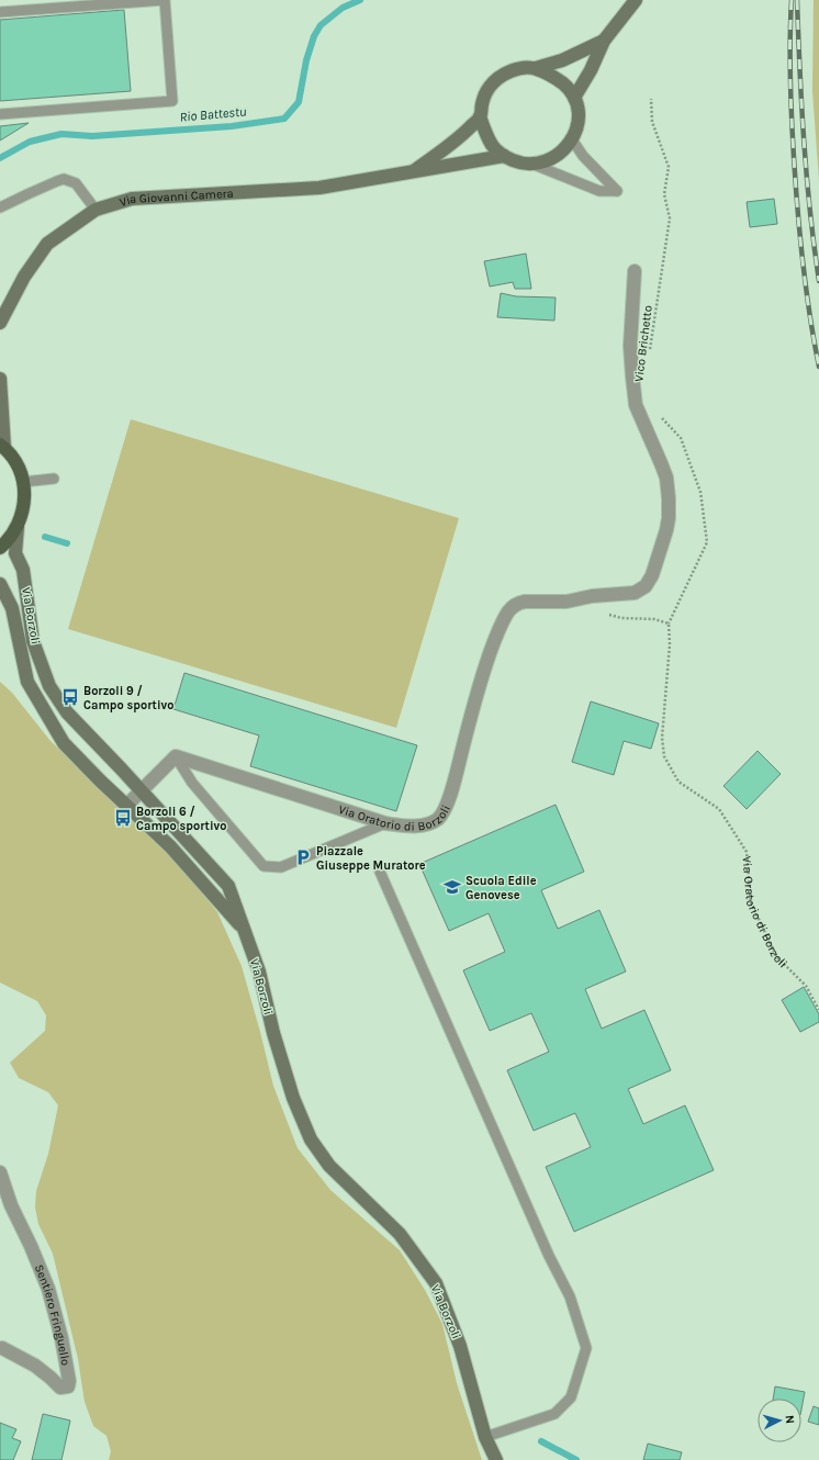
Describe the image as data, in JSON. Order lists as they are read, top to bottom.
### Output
{
  "streets": {
    "main road": ["Via Giovanni Camera", "Via Borzoli"],
    "street": ["Via Oratorio di Borzoli", "Sentiero Fringuello"],
    "path": ["Vico Brichetto"]
  },
  "water": ["Rio Battestu"],
  "places": {
    "bus stop": ["Borzoli 9 / Campo sportivo", "Borzoli 6 / Campo sportivo"],
    "parking": ["Piazzale Giuseppe Muratore"],
    "school or university": ["Scuola Edile Genovese"]
  },
  "north": "right"
}
